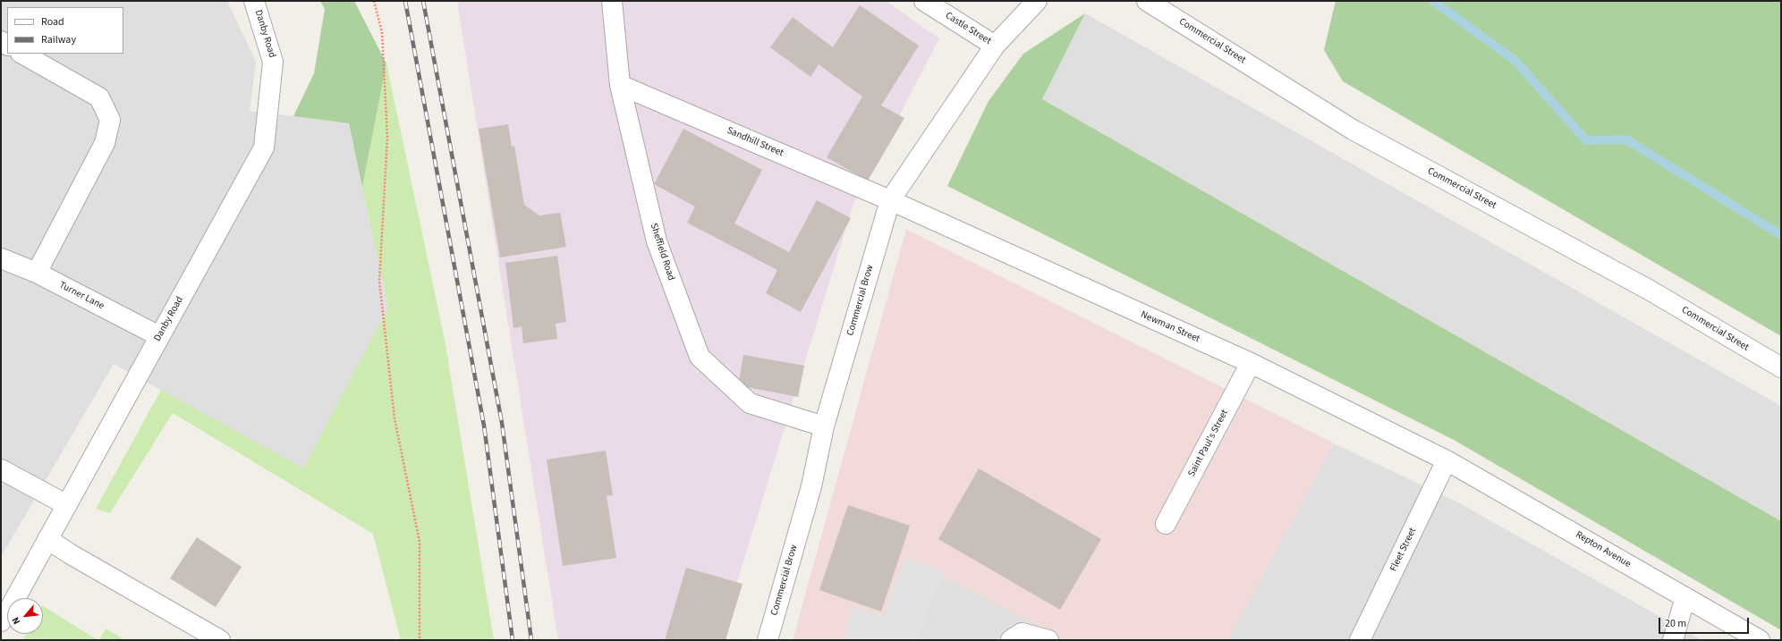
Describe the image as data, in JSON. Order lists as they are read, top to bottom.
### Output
{
  "streets": {
    "street": [
      "Castle Street",
      "Danby Road",
      "Commercial Street",
      "Sandhill Street",
      "Sheffield Road",
      "Turner Lane",
      "Commercial Brow",
      "Newman Street",
      "Saint Paul's Street",
      "Fleet Street",
      "Repton Avenue"
    ]
  },
  "crossings": [
    ["Castle Street", "Commercial Brow"],
    ["Danby Road", "Turner Lane"],
    ["Sandhill Street", "Sheffield Road"],
    ["Sandhill Street", "Commercial Brow"],
    ["Sandhill Street", "Newman Street"],
    ["Sheffield Road", "Commercial Brow"],
    ["Commercial Brow", "Newman Street"],
    ["Newman Street", "Saint Paul's Street"],
    ["Newman Street", "Fleet Street"],
    ["Newman Street", "Repton Avenue"],
    ["Fleet Street", "Repton Avenue"]
  ],
  "legend": ["Road", "Railway"],
  "scale_bar": "20 m",
  "north": "bottom left"
}
